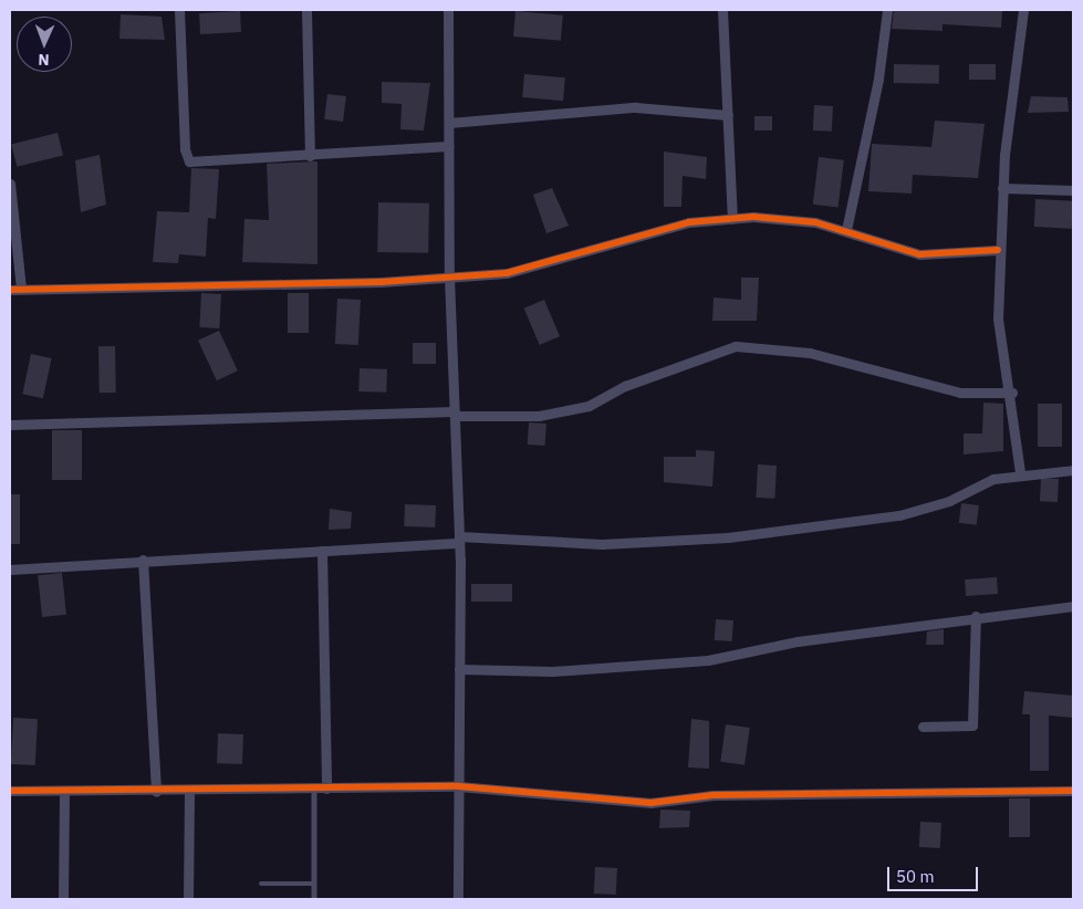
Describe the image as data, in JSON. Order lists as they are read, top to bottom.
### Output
{
  "scale_bar": "50 m",
  "north": "bottom"
}
